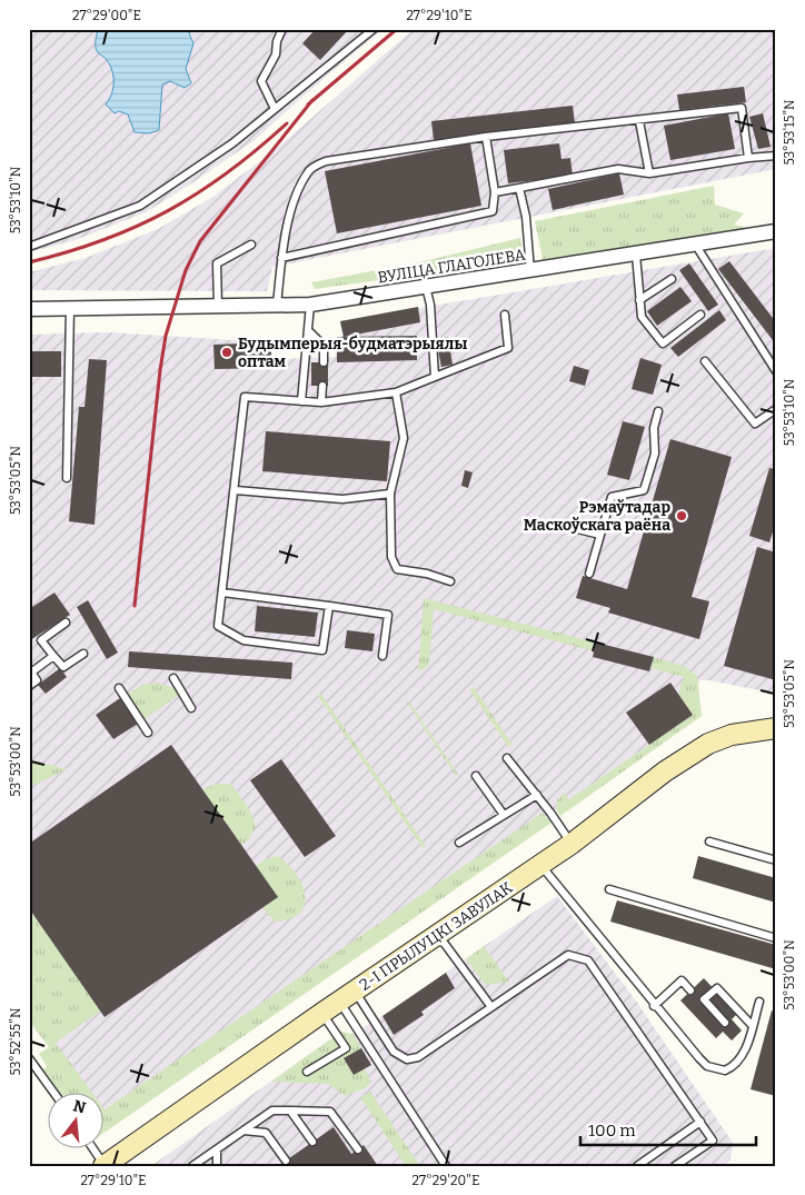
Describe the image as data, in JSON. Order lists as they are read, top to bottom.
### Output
{
  "streets": {
    "street": ["ВУЛІЦА ГЛАГОЛЕВА", "2-І ПРЫЛУЦКІ ЗАВУЛАК"]
  },
  "places": ["Будымперыя-будматэрыялы оптам", "Рэмаўтадар Маскоўскага раёна"],
  "scale_bar": "100 m",
  "north": "top",
  "coordinates": [
    "27°29'00\"E",
    "27°29'10\"E",
    "53°53'15\"N",
    "53°53'10\"N",
    "53°53'05\"N",
    "53°53'00\"N",
    "53°52'55\"N",
    "27°29'20\"E"
  ]
}
